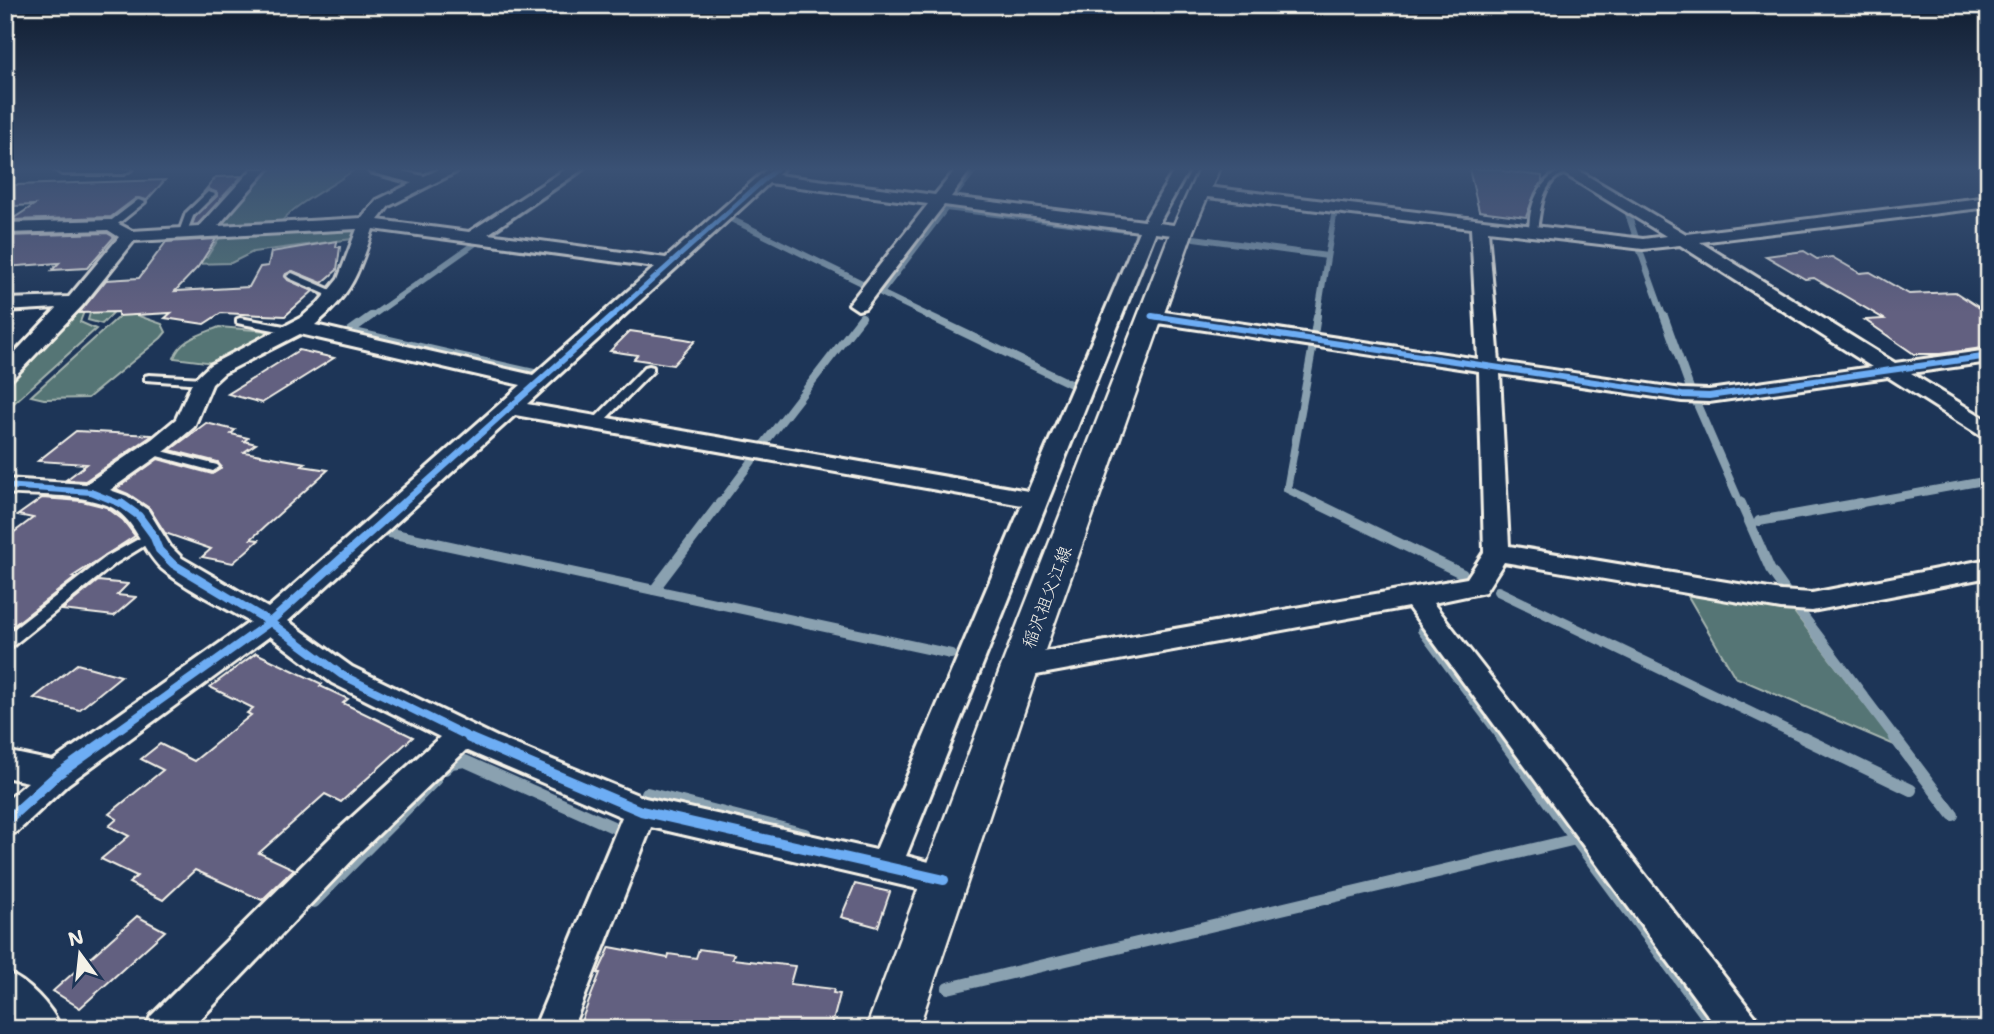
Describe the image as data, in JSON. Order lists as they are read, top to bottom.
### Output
{
  "streets": {
    "main road": ["稲沢祖父江線"]
  },
  "north": "top"
}
